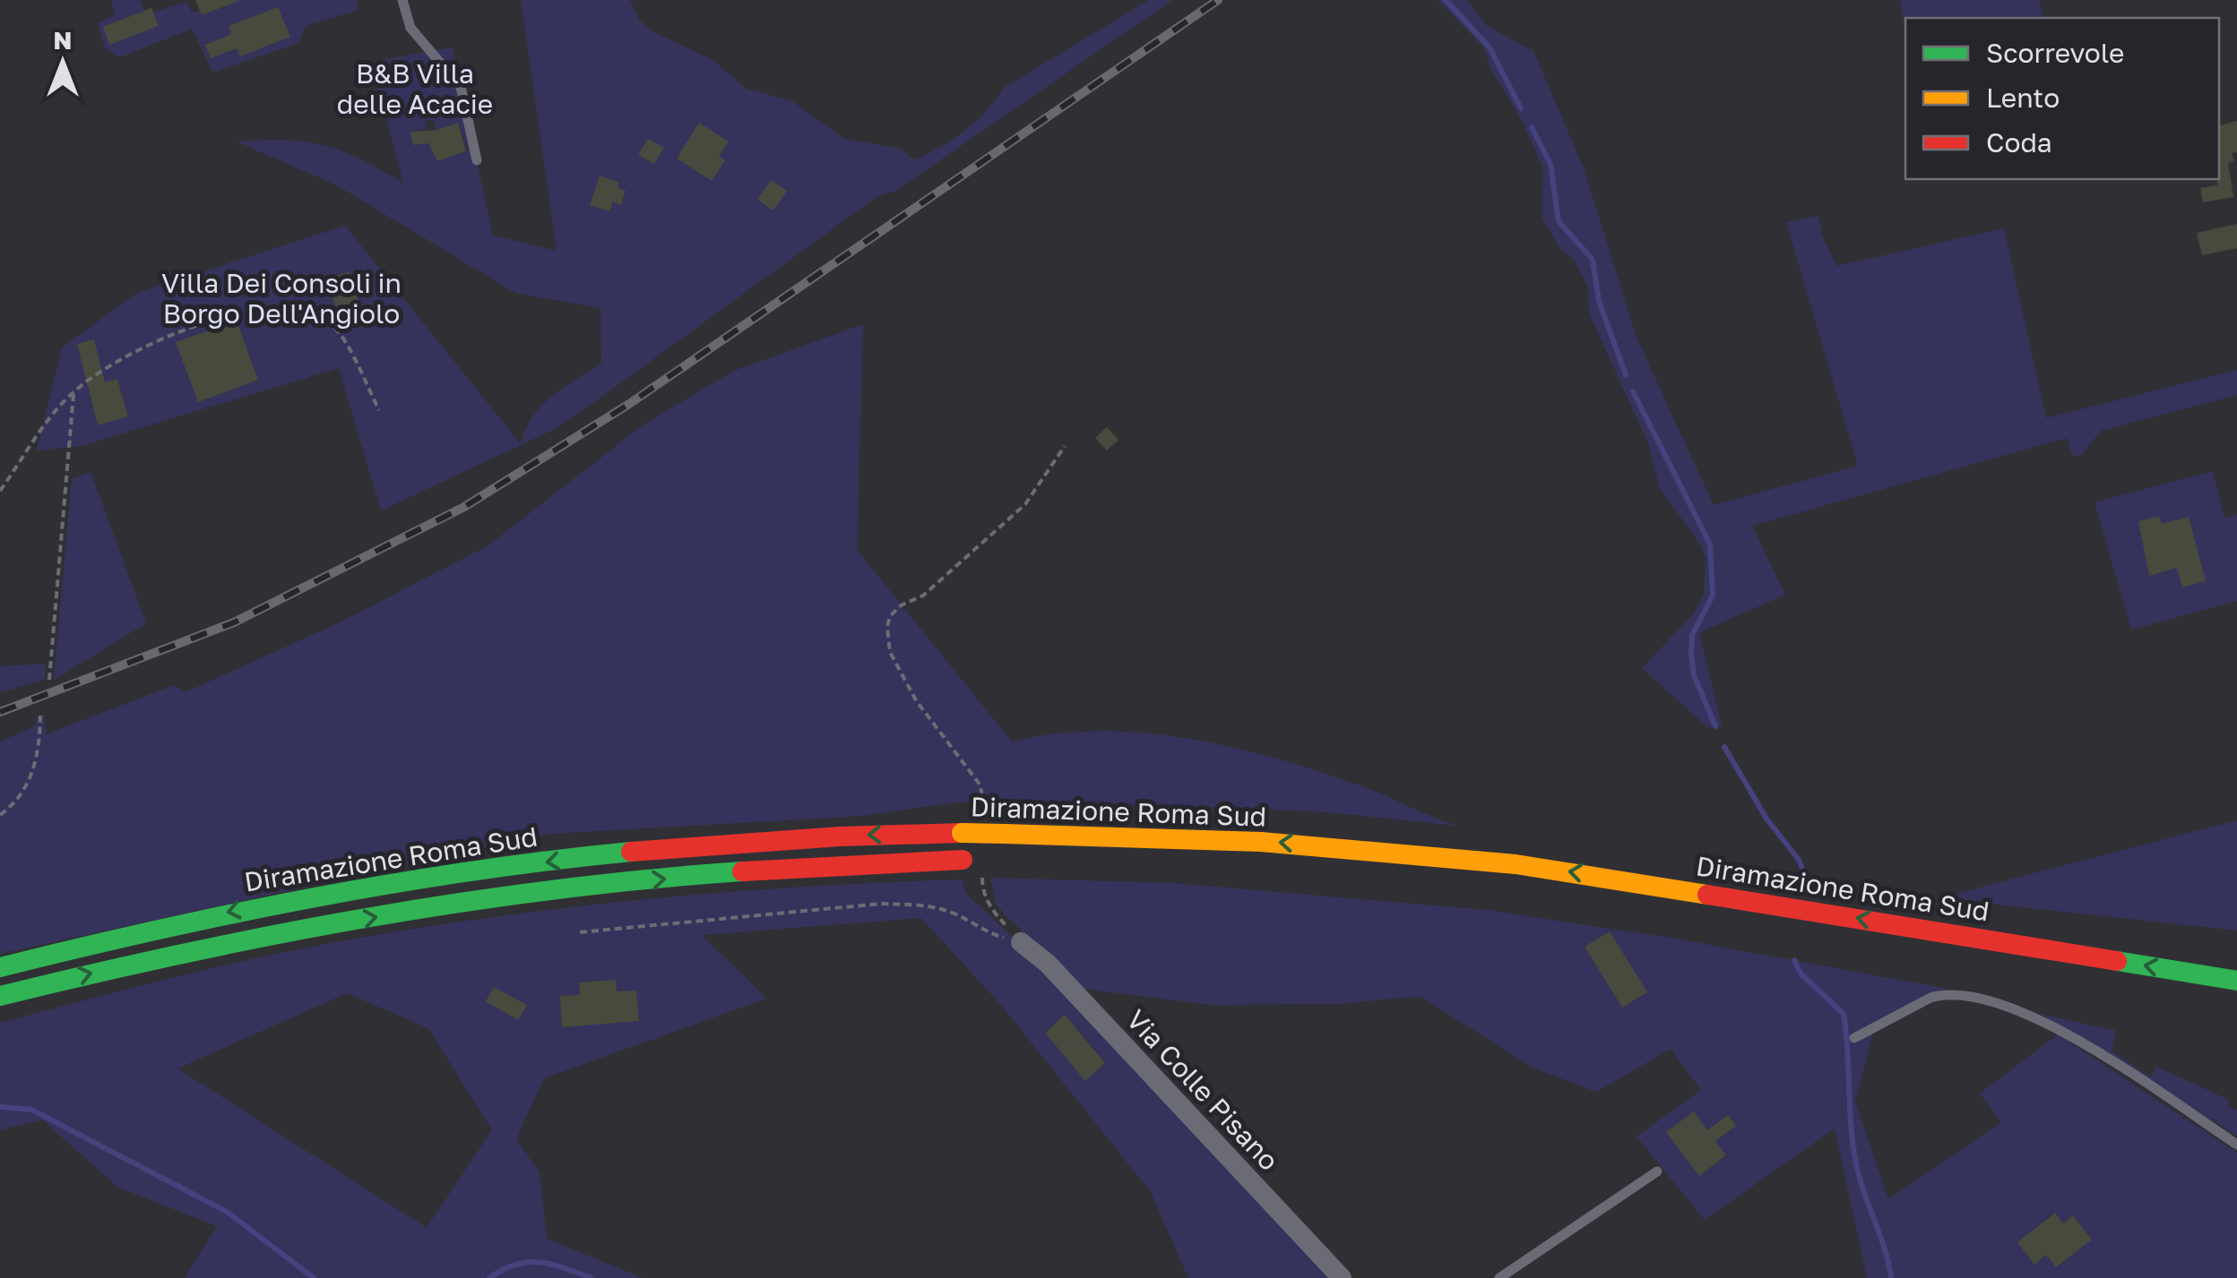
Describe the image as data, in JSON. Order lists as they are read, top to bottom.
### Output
{
  "streets": {
    "highway": ["Diramazione Roma Sud"],
    "street": ["Via Colle Pisano"]
  },
  "parks": ["B&B Villa delle Acacie", "Villa Dei Consoli in Borgo Dell'Angiolo"],
  "legend": ["Scorrevole", "Lento", "Coda"],
  "north": "top"
}
